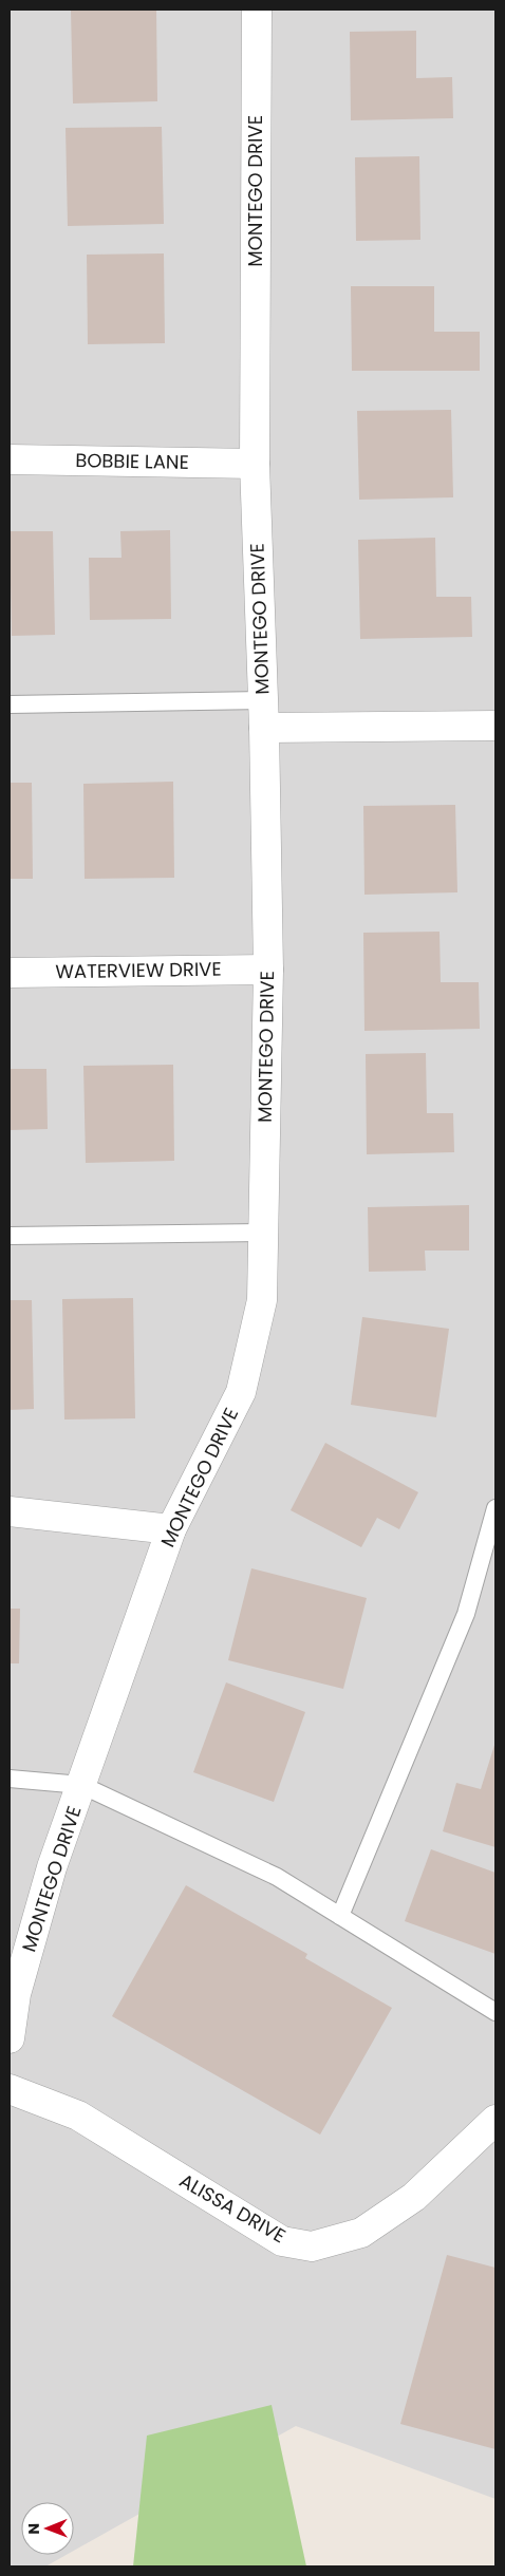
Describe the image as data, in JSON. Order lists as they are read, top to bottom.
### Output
{
  "streets": {
    "street": [
      "MONTEGO DRIVE",
      "BOBBIE LANE",
      "WATERVIEW DRIVE",
      "ALISSA DRIVE"
    ]
  },
  "crossings": [
    ["MONTEGO DRIVE", "BOBBIE LANE"],
    ["MONTEGO DRIVE", "WATERVIEW DRIVE"]
  ],
  "north": "left"
}
